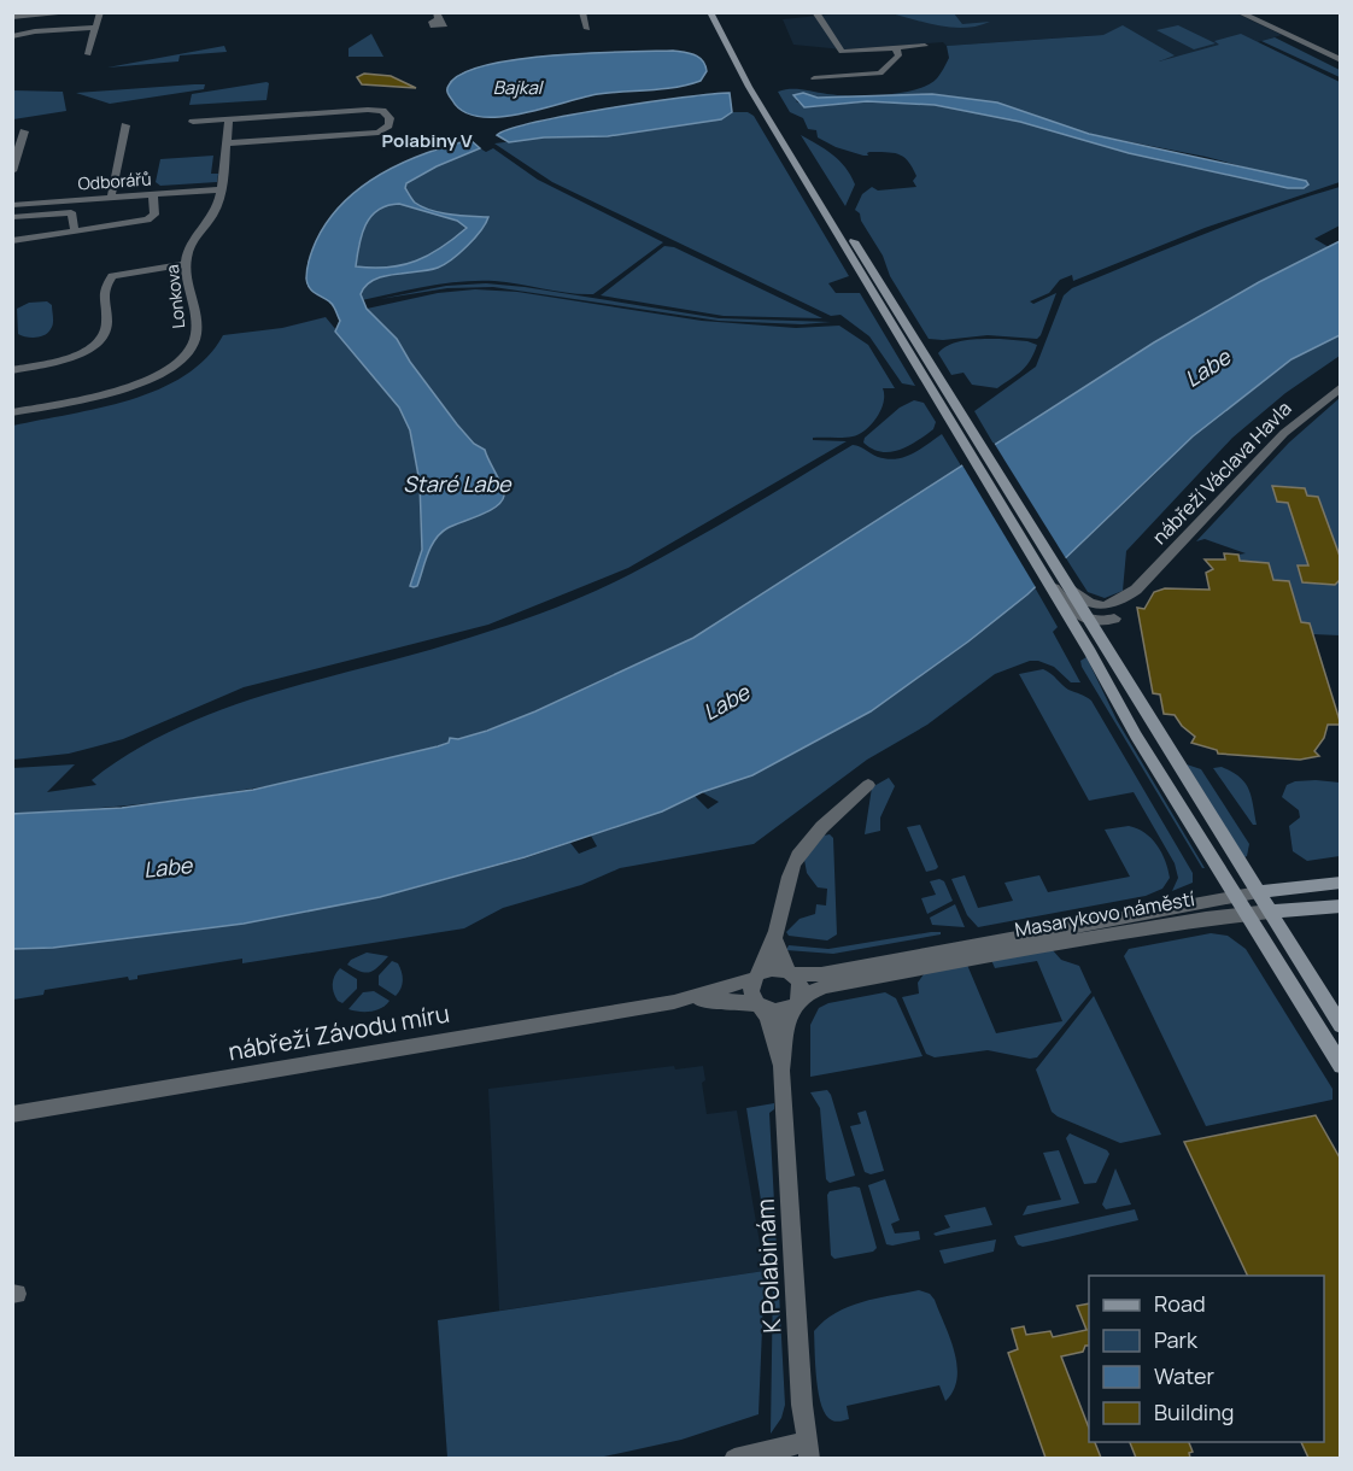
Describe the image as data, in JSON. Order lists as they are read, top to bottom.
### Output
{
  "streets": {
    "street": [
      "Odborářů",
      "Lonkova",
      "nábřeží Václava Havla",
      "Masarykovo náměstí",
      "nábřeží Závodu míru",
      "K Polabinám"
    ]
  },
  "crossings": [
    ["Odborářů", "Lonkova"],
    ["Masarykovo náměstí", "nábřeží Závodu míru"],
    ["Masarykovo náměstí", "K Polabinám"],
    ["nábřeží Závodu míru", "K Polabinám"]
  ],
  "districts": ["Polabiny V"],
  "water": ["Bajkal", "Labe", "Staré Labe"],
  "legend": [
    "Road",
    "Park",
    "Water",
    "Building"
  ]
}
